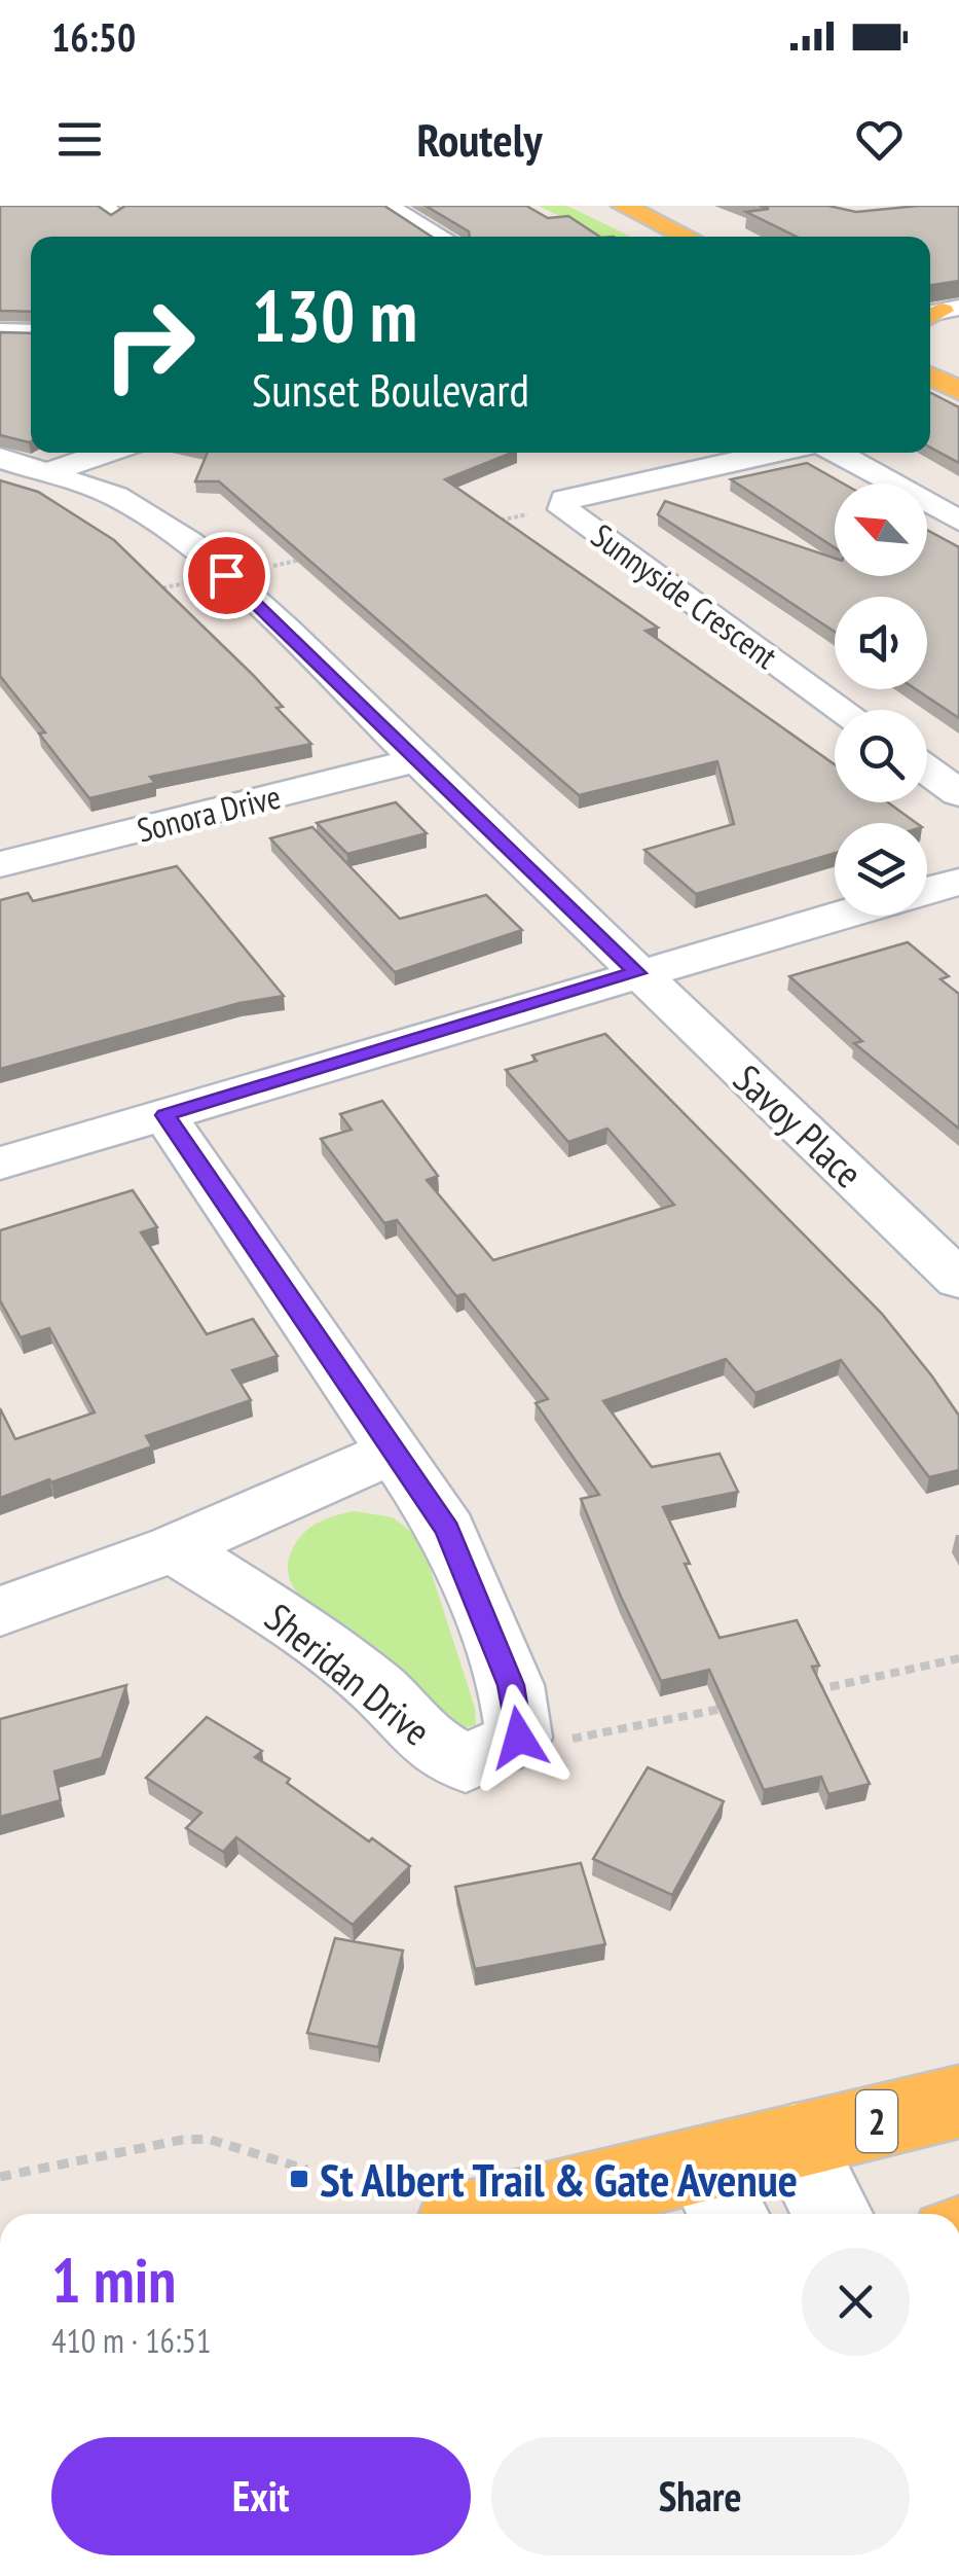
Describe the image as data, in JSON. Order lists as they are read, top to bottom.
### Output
{
  "streets": {
    "main road": ["2"],
    "street": [
      "Sunnyside Crescent",
      "Sonora Drive",
      "Savoy Place",
      "Sheridan Drive"
    ]
  },
  "crossings": [
    ["Sonora Drive", "Savoy Place"]
  ],
  "places": {
    "transit": ["St Albert Trail & Gate Avenue"]
  },
  "north": "top left",
  "page": {
    "status": "16:50",
    "header": "Routely",
    "turn": ["130 m", "Sunset Boulevard"],
    "heading": ["1 min", "410 m · 16:51"],
    "buttons": ["Exit", "Share"]
  }
}
